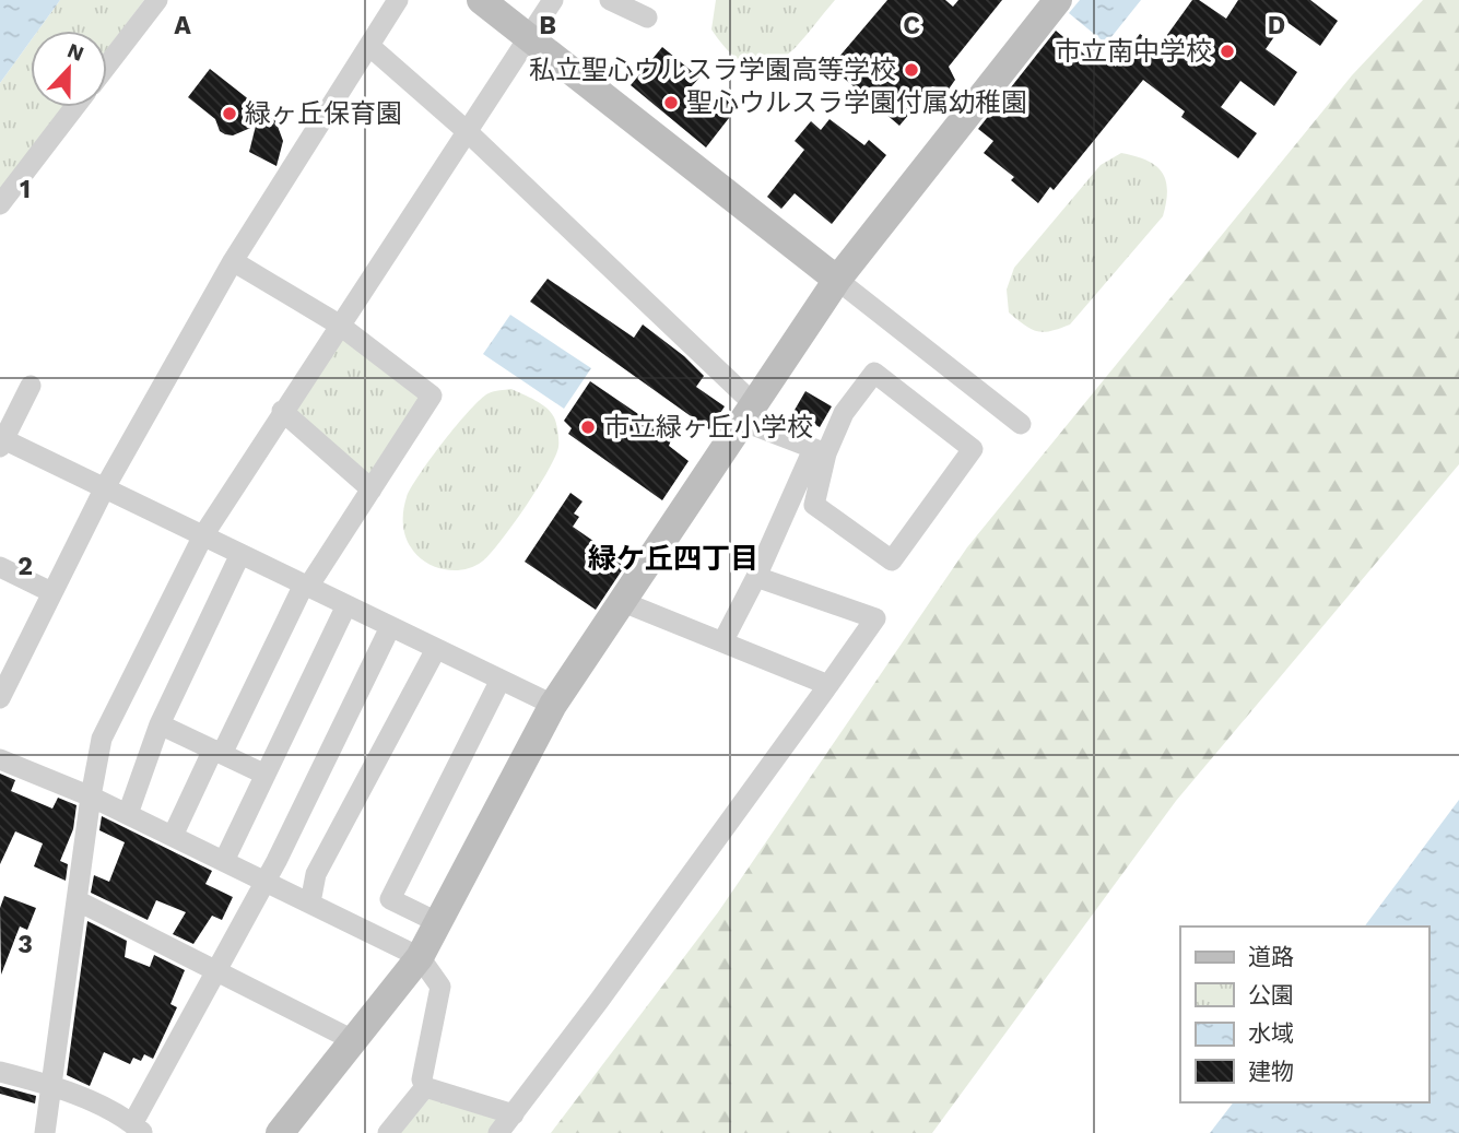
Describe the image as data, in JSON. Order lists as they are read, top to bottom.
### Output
{
  "districts": ["緑ケ丘四丁目"],
  "places": [
    "市立南中学校",
    "私立聖心ウルスラ学園高等学校",
    "聖心ウルスラ学園付属幼稚園",
    "緑ヶ丘保育園",
    "市立緑ヶ丘小学校"
  ],
  "legend": [
    "道路",
    "公園",
    "水域",
    "建物"
  ],
  "north": "top",
  "grid": {
    "columns": [
      "A",
      "B",
      "C",
      "D"
    ],
    "rows": ["1", "2", "3"]
  }
}
